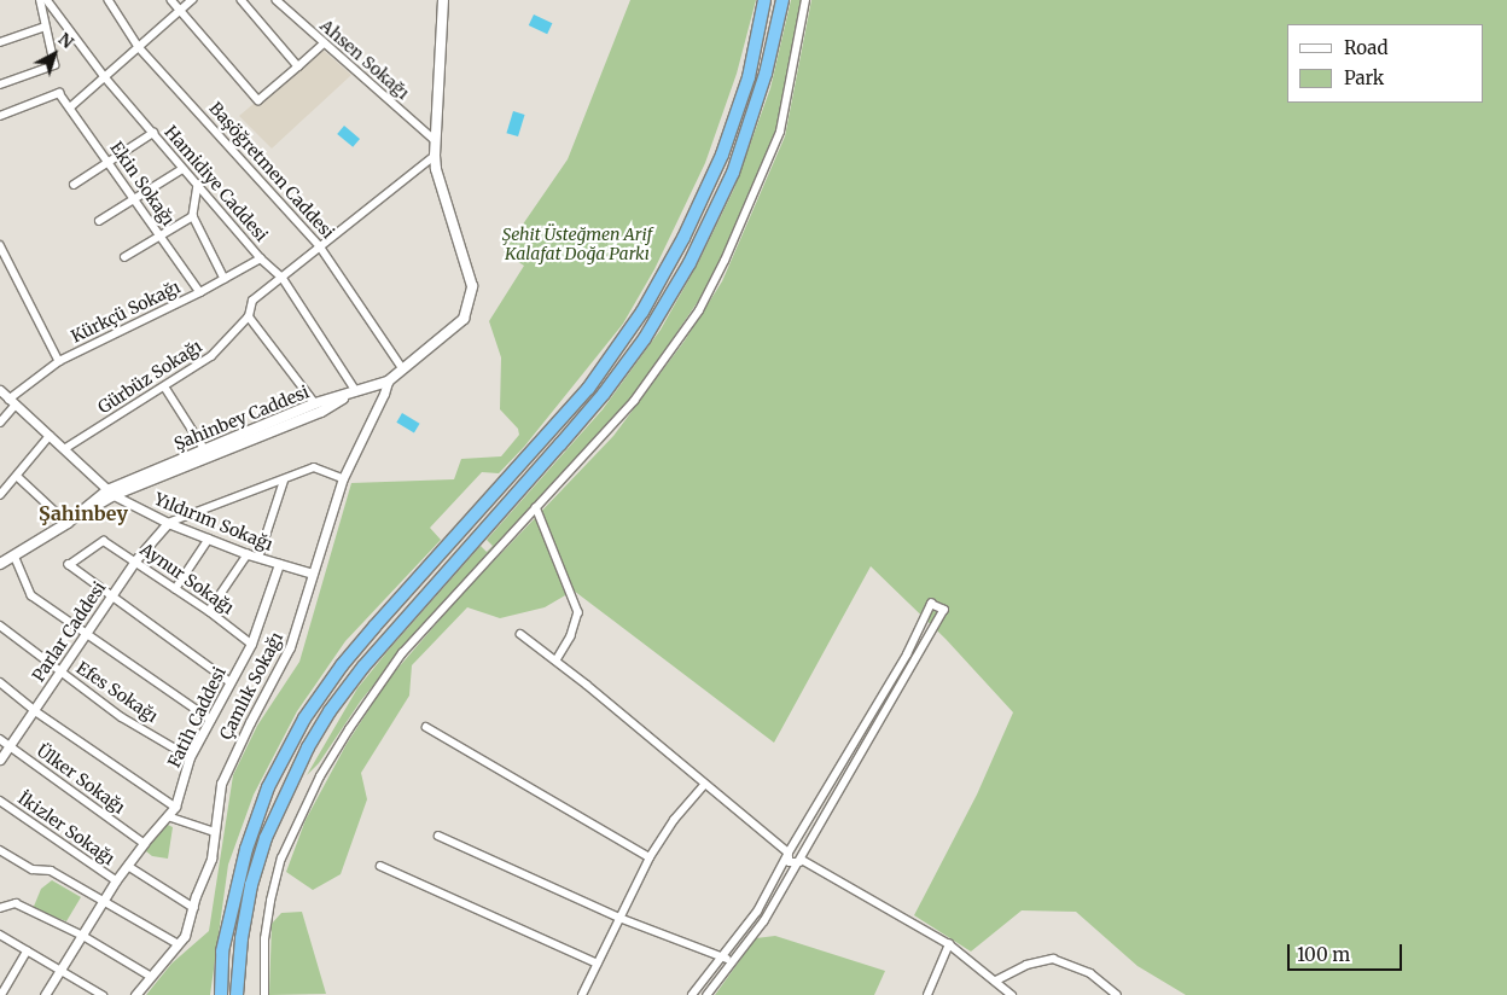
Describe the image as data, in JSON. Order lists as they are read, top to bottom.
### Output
{
  "streets": {
    "main road": ["Şahinbey Caddesi"],
    "street": [
      "Ahsen Sokağı",
      "Başöğretmen Caddesi",
      "Ekin Sokağı",
      "Hamidiye Caddesi",
      "Kürkçü Sokağı",
      "Gürbüz Sokağı",
      "Yıldırım Sokağı",
      "Aynur Sokağı",
      "Parlar Caddesi",
      "Çamlık Sokağı",
      "Efes Sokağı",
      "Fatih Caddesi",
      "Ülker Sokağı",
      "İkizler Sokağı"
    ]
  },
  "crossings": [
    ["Başöğretmen Caddesi", "Gürbüz Sokağı"],
    ["Başöğretmen Caddesi", "Şahinbey Caddesi"],
    ["Ekin Sokağı", "Kürkçü Sokağı"],
    ["Hamidiye Caddesi", "Kürkçü Sokağı"],
    ["Hamidiye Caddesi", "Gürbüz Sokağı"],
    ["Hamidiye Caddesi", "Şahinbey Caddesi"],
    ["Kürkçü Sokağı", "Yıldırım Sokağı"],
    ["Gürbüz Sokağı", "Şahinbey Caddesi"],
    ["Gürbüz Sokağı", "Yıldırım Sokağı"],
    ["Şahinbey Caddesi", "Yıldırım Sokağı"],
    ["Şahinbey Caddesi", "Çamlık Sokağı"],
    ["Yıldırım Sokağı", "Parlar Caddesi"],
    ["Yıldırım Sokağı", "Çamlık Sokağı"],
    ["Yıldırım Sokağı", "Fatih Caddesi"],
    ["Aynur Sokağı", "Parlar Caddesi"],
    ["Aynur Sokağı", "Fatih Caddesi"],
    ["Parlar Caddesi", "Efes Sokağı"],
    ["Parlar Caddesi", "Ülker Sokağı"],
    ["Efes Sokağı", "Fatih Caddesi"],
    ["Fatih Caddesi", "Ülker Sokağı"],
    ["Fatih Caddesi", "İkizler Sokağı"]
  ],
  "districts": ["Şahinbey"],
  "parks": ["Şehit Üsteğmen Arif Kalafat Doğa Parkı"],
  "legend": ["Road", "Park"],
  "scale_bar": "100 m",
  "north": "top right"
}
